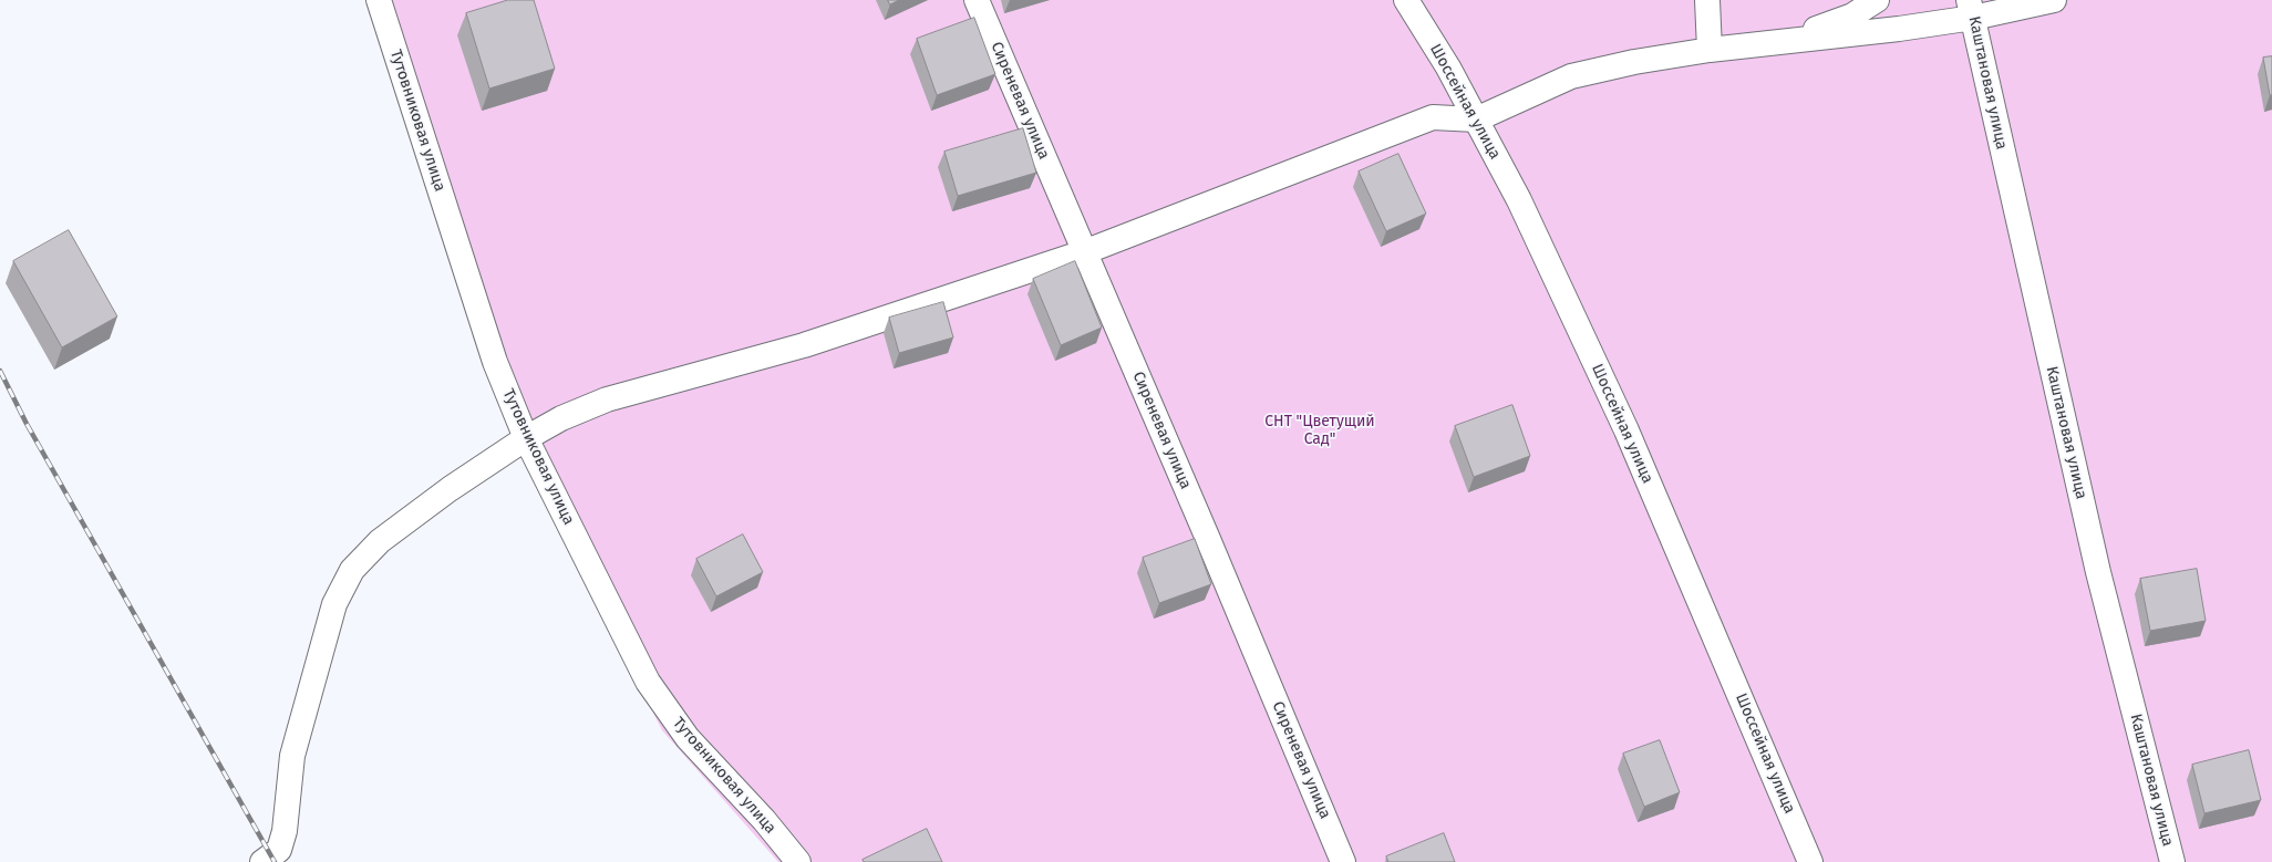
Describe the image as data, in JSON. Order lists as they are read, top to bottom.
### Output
{
  "streets": {
    "street": [
      "Каштановая улица",
      "Сиреневая улица",
      "Шоссейная улица",
      "Тутовниковая улица"
    ]
  },
  "parks": ["СНТ \"Цветущий Сад\""]
}
